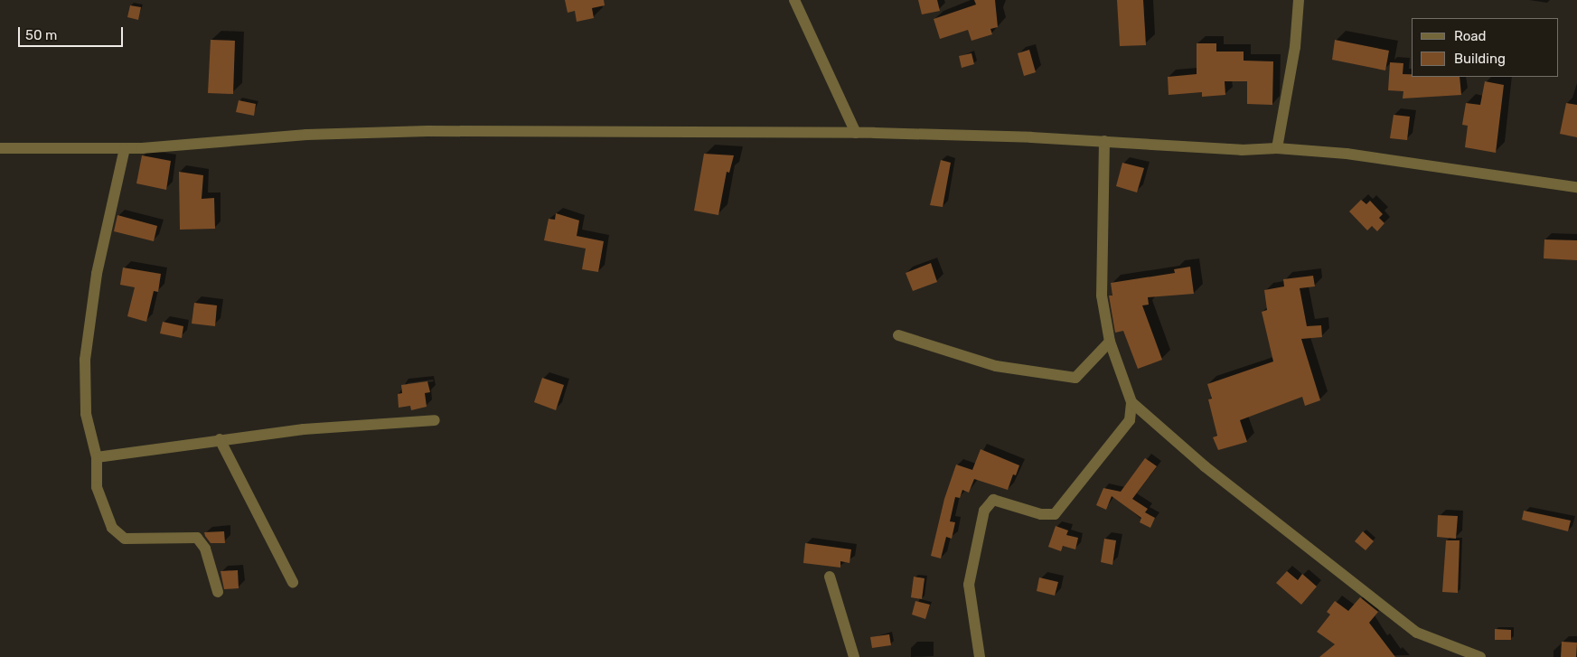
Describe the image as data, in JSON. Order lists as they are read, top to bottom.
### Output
{
  "legend": ["Road", "Building"],
  "scale_bar": "50 m"
}
